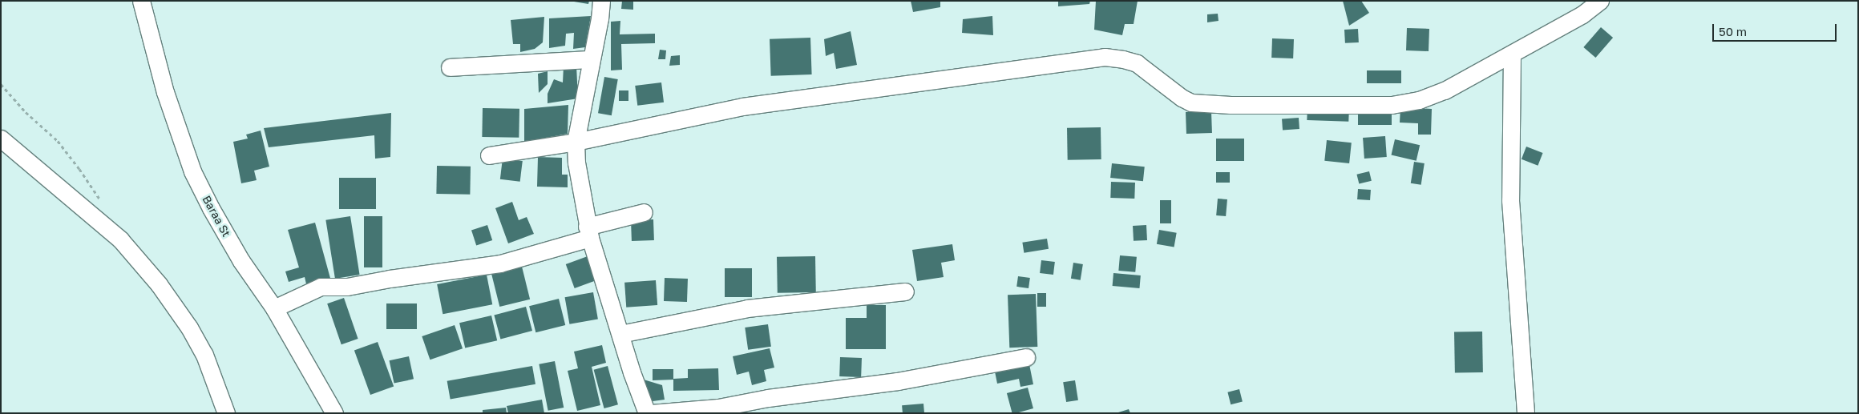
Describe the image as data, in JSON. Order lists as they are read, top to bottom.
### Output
{
  "streets": {
    "street": ["Baraa St"]
  },
  "scale_bar": "50 m"
}
